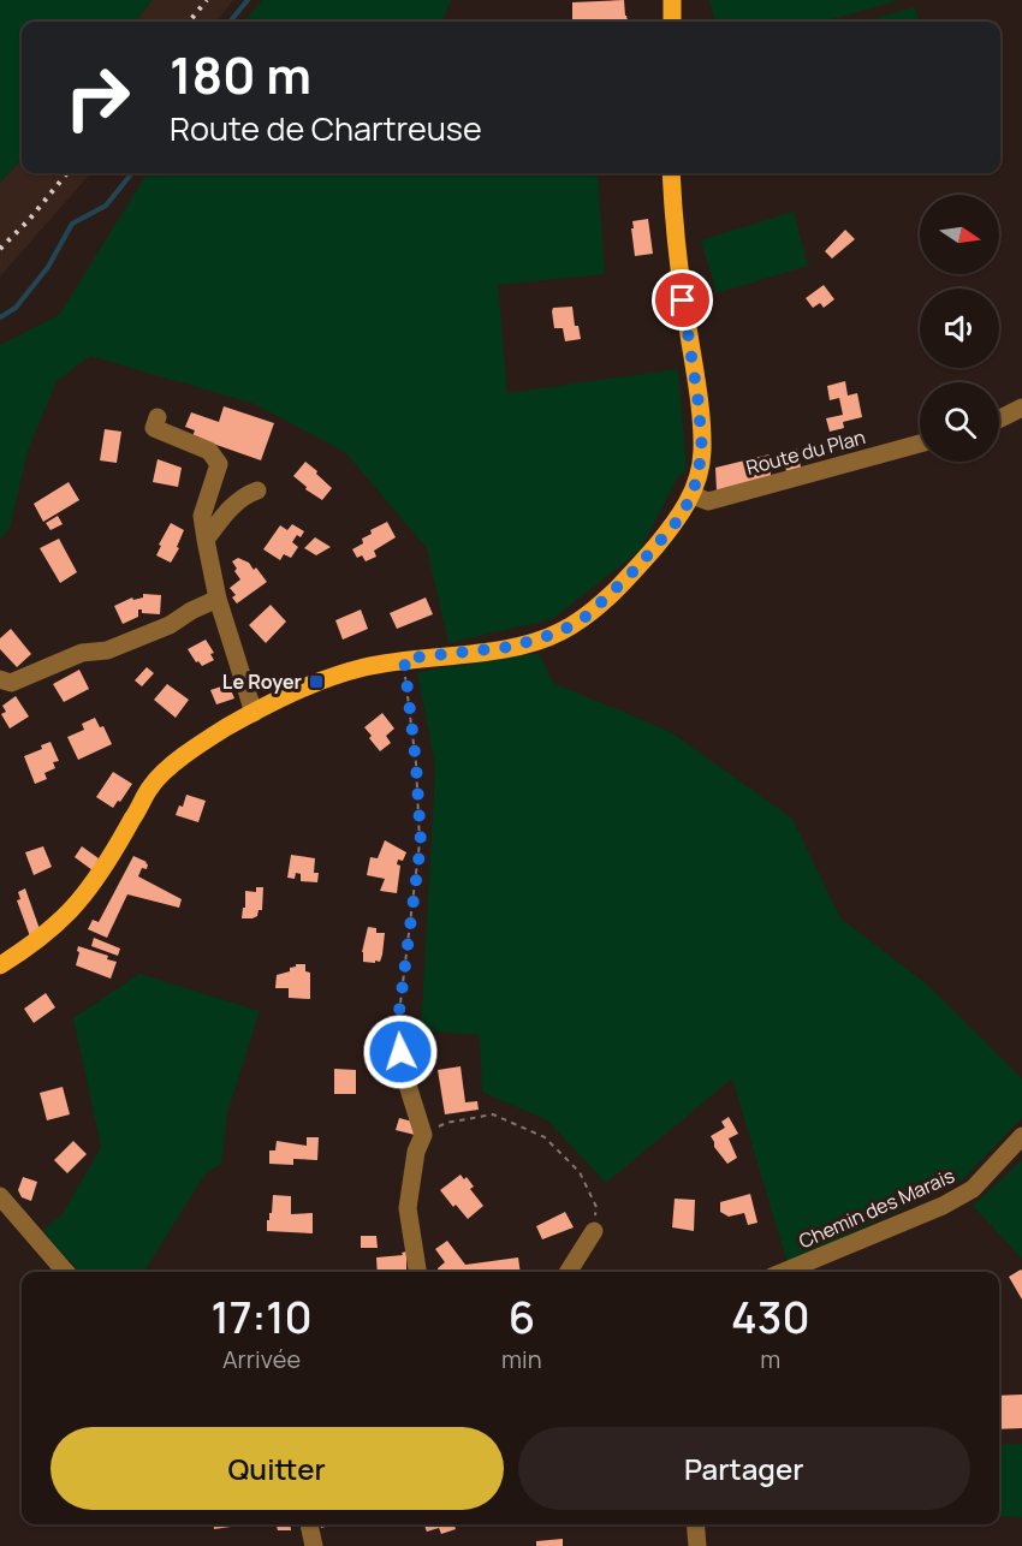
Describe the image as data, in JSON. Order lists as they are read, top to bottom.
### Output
{
  "streets": {
    "street": ["Route du Plan", "Chemin des Marais"]
  },
  "places": {
    "transit": ["Le Royer"]
  },
  "north": "right",
  "page": {
    "turn": ["180 m", "Route de Chartreuse"],
    "eta": [
      "17:10",
      "Arrivée",
      "6",
      "min",
      "430",
      "m"
    ],
    "buttons": ["Quitter", "Partager"]
  }
}
